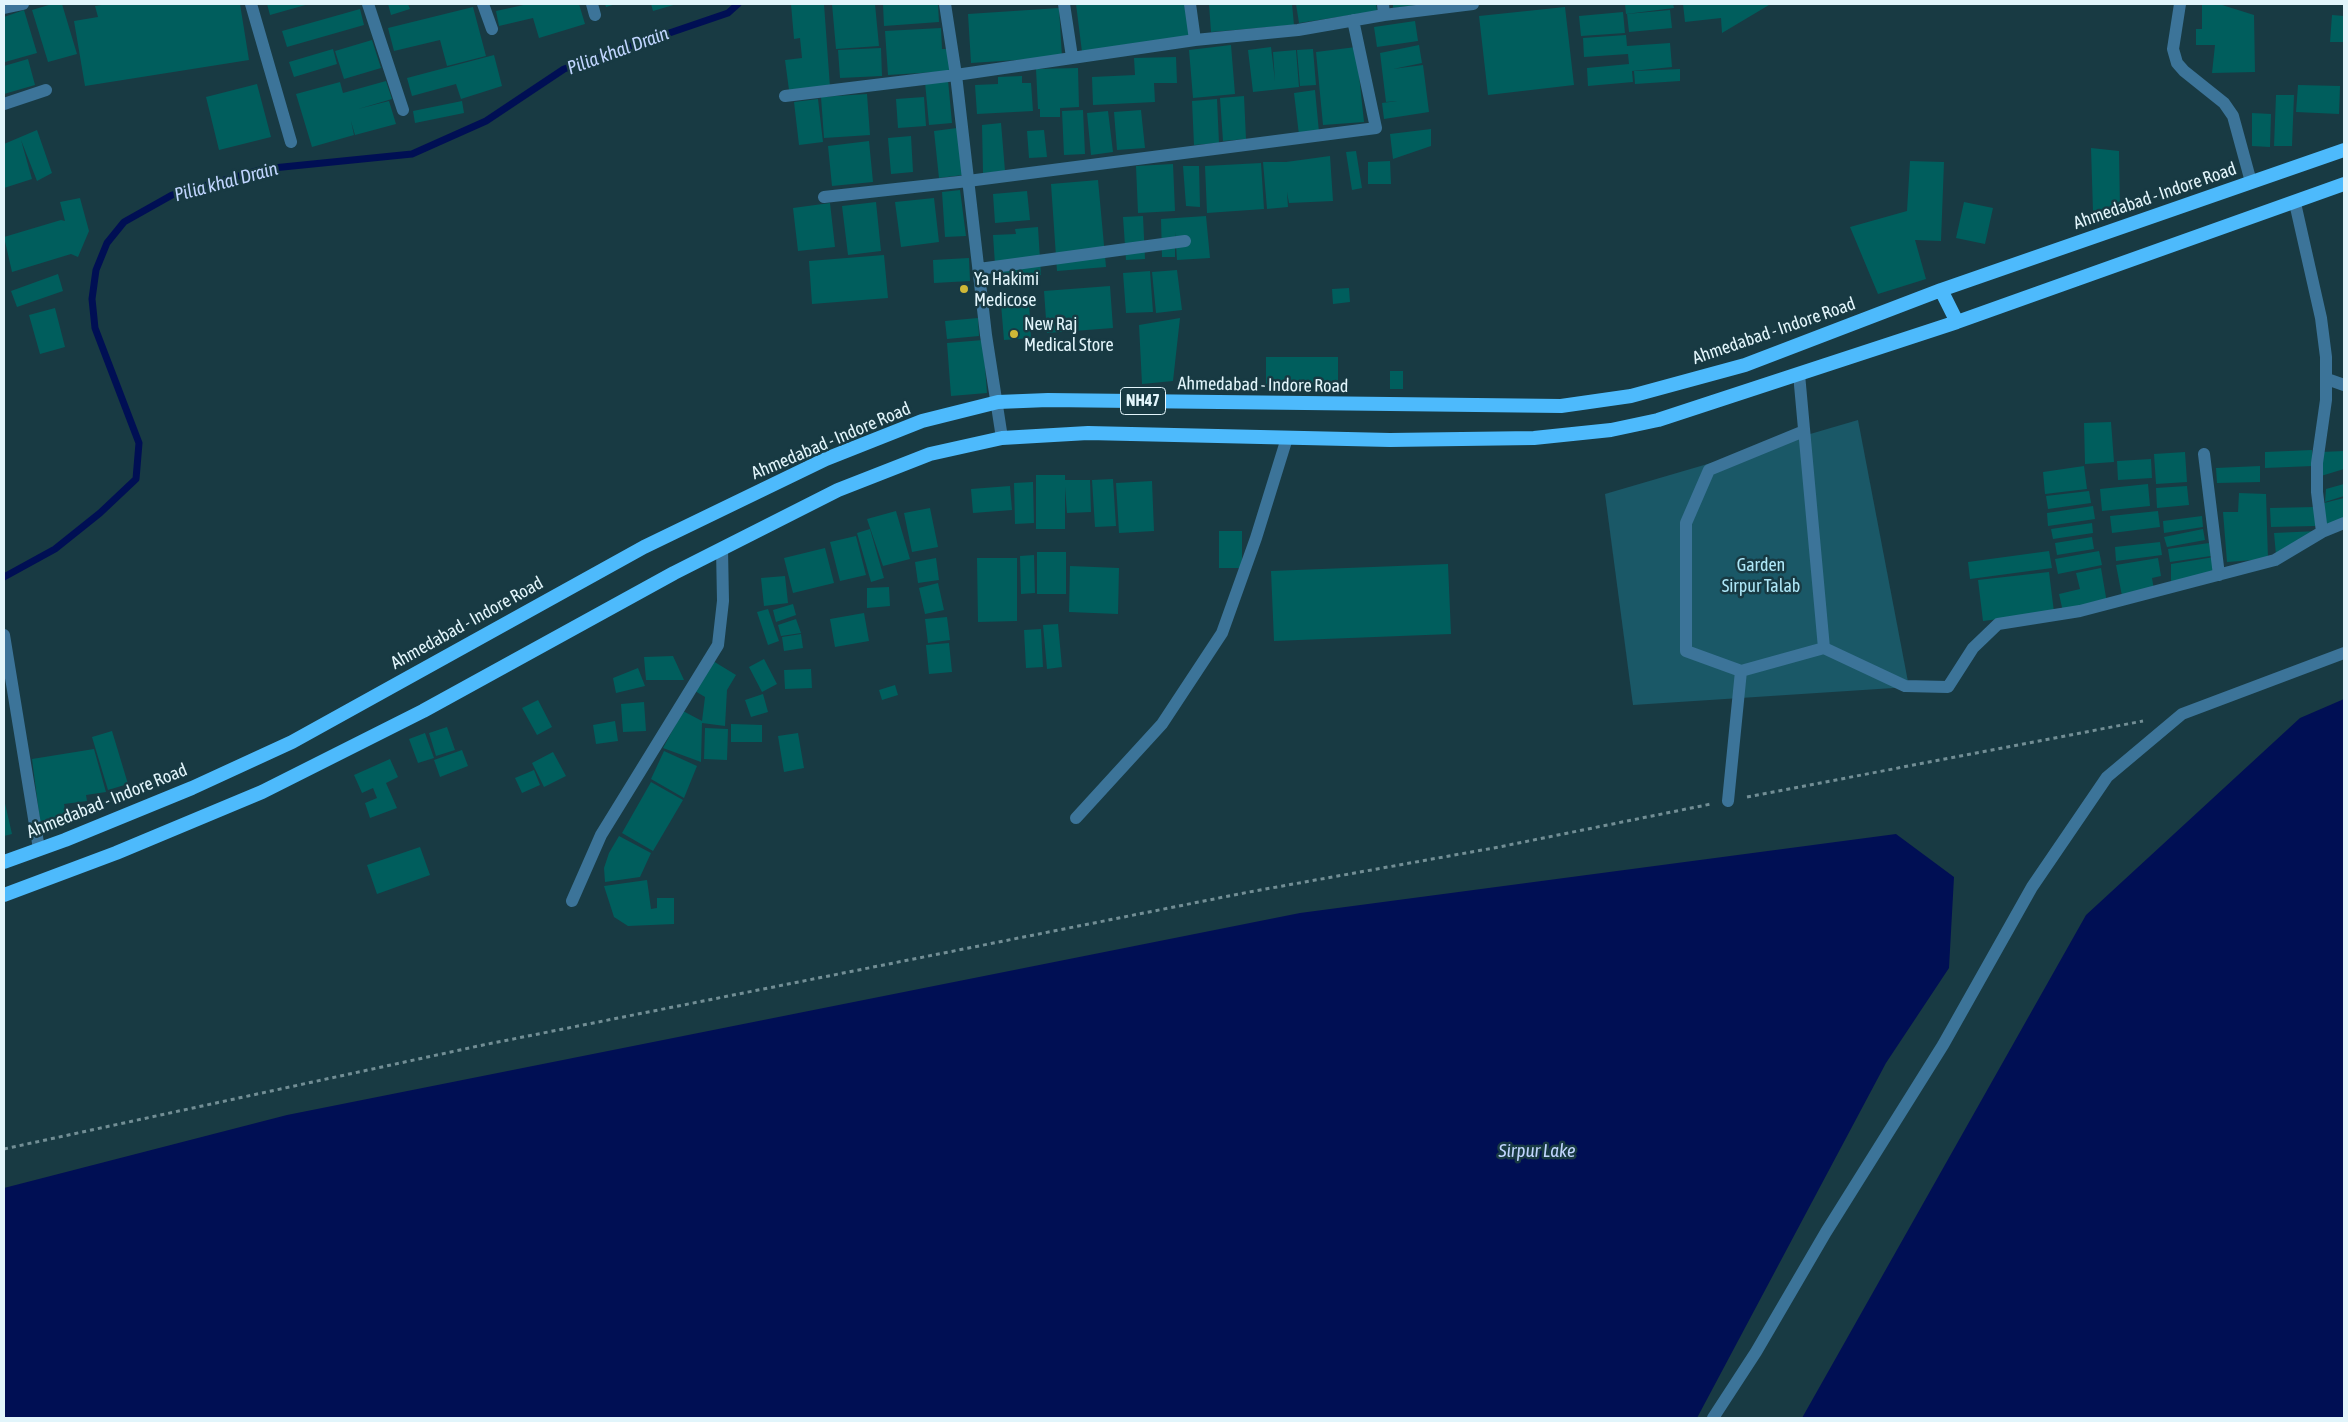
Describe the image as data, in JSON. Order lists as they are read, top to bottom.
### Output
{
  "streets": {
    "highway": ["Ahmedabad - Indore Road", "NH47"]
  },
  "water": ["Pilia khal Drain", "Sirpur Lake"],
  "parks": ["Garden Sirpur Talab"],
  "places": ["Ya Hakimi Medicose", "New Raj Medical Store"]
}
